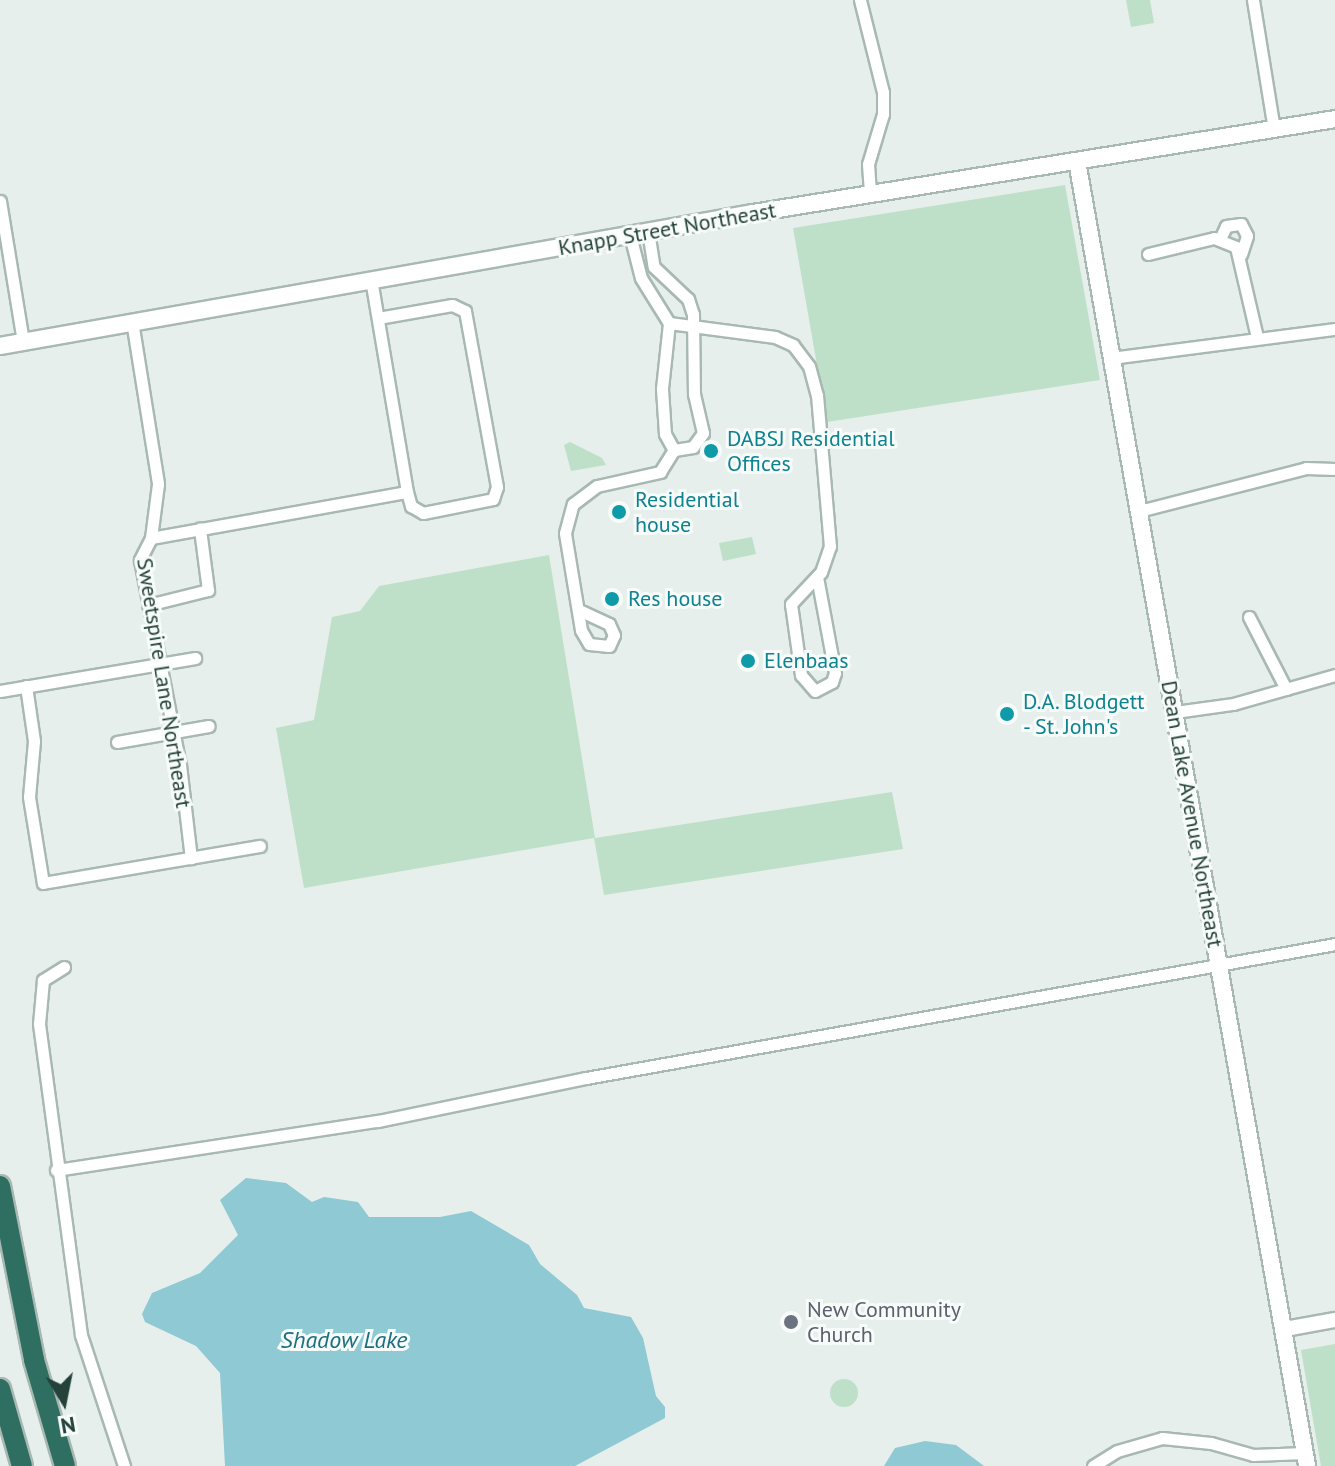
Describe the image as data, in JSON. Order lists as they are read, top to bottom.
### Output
{
  "streets": {
    "main road": ["Knapp Street Northeast", "Dean Lake Avenue Northeast"],
    "street": ["Sweetspire Lane Northeast"]
  },
  "crossings": [
    ["Knapp Street Northeast", "Sweetspire Lane Northeast"],
    ["Knapp Street Northeast", "Dean Lake Avenue Northeast"]
  ],
  "water": ["Shadow Lake"],
  "places": [
    "DABSJ Residential Offices",
    "Residential house",
    "Res house",
    "Elenbaas",
    "D.A. Blodgett - St. John's",
    "New Community Church"
  ],
  "north": "bottom"
}
